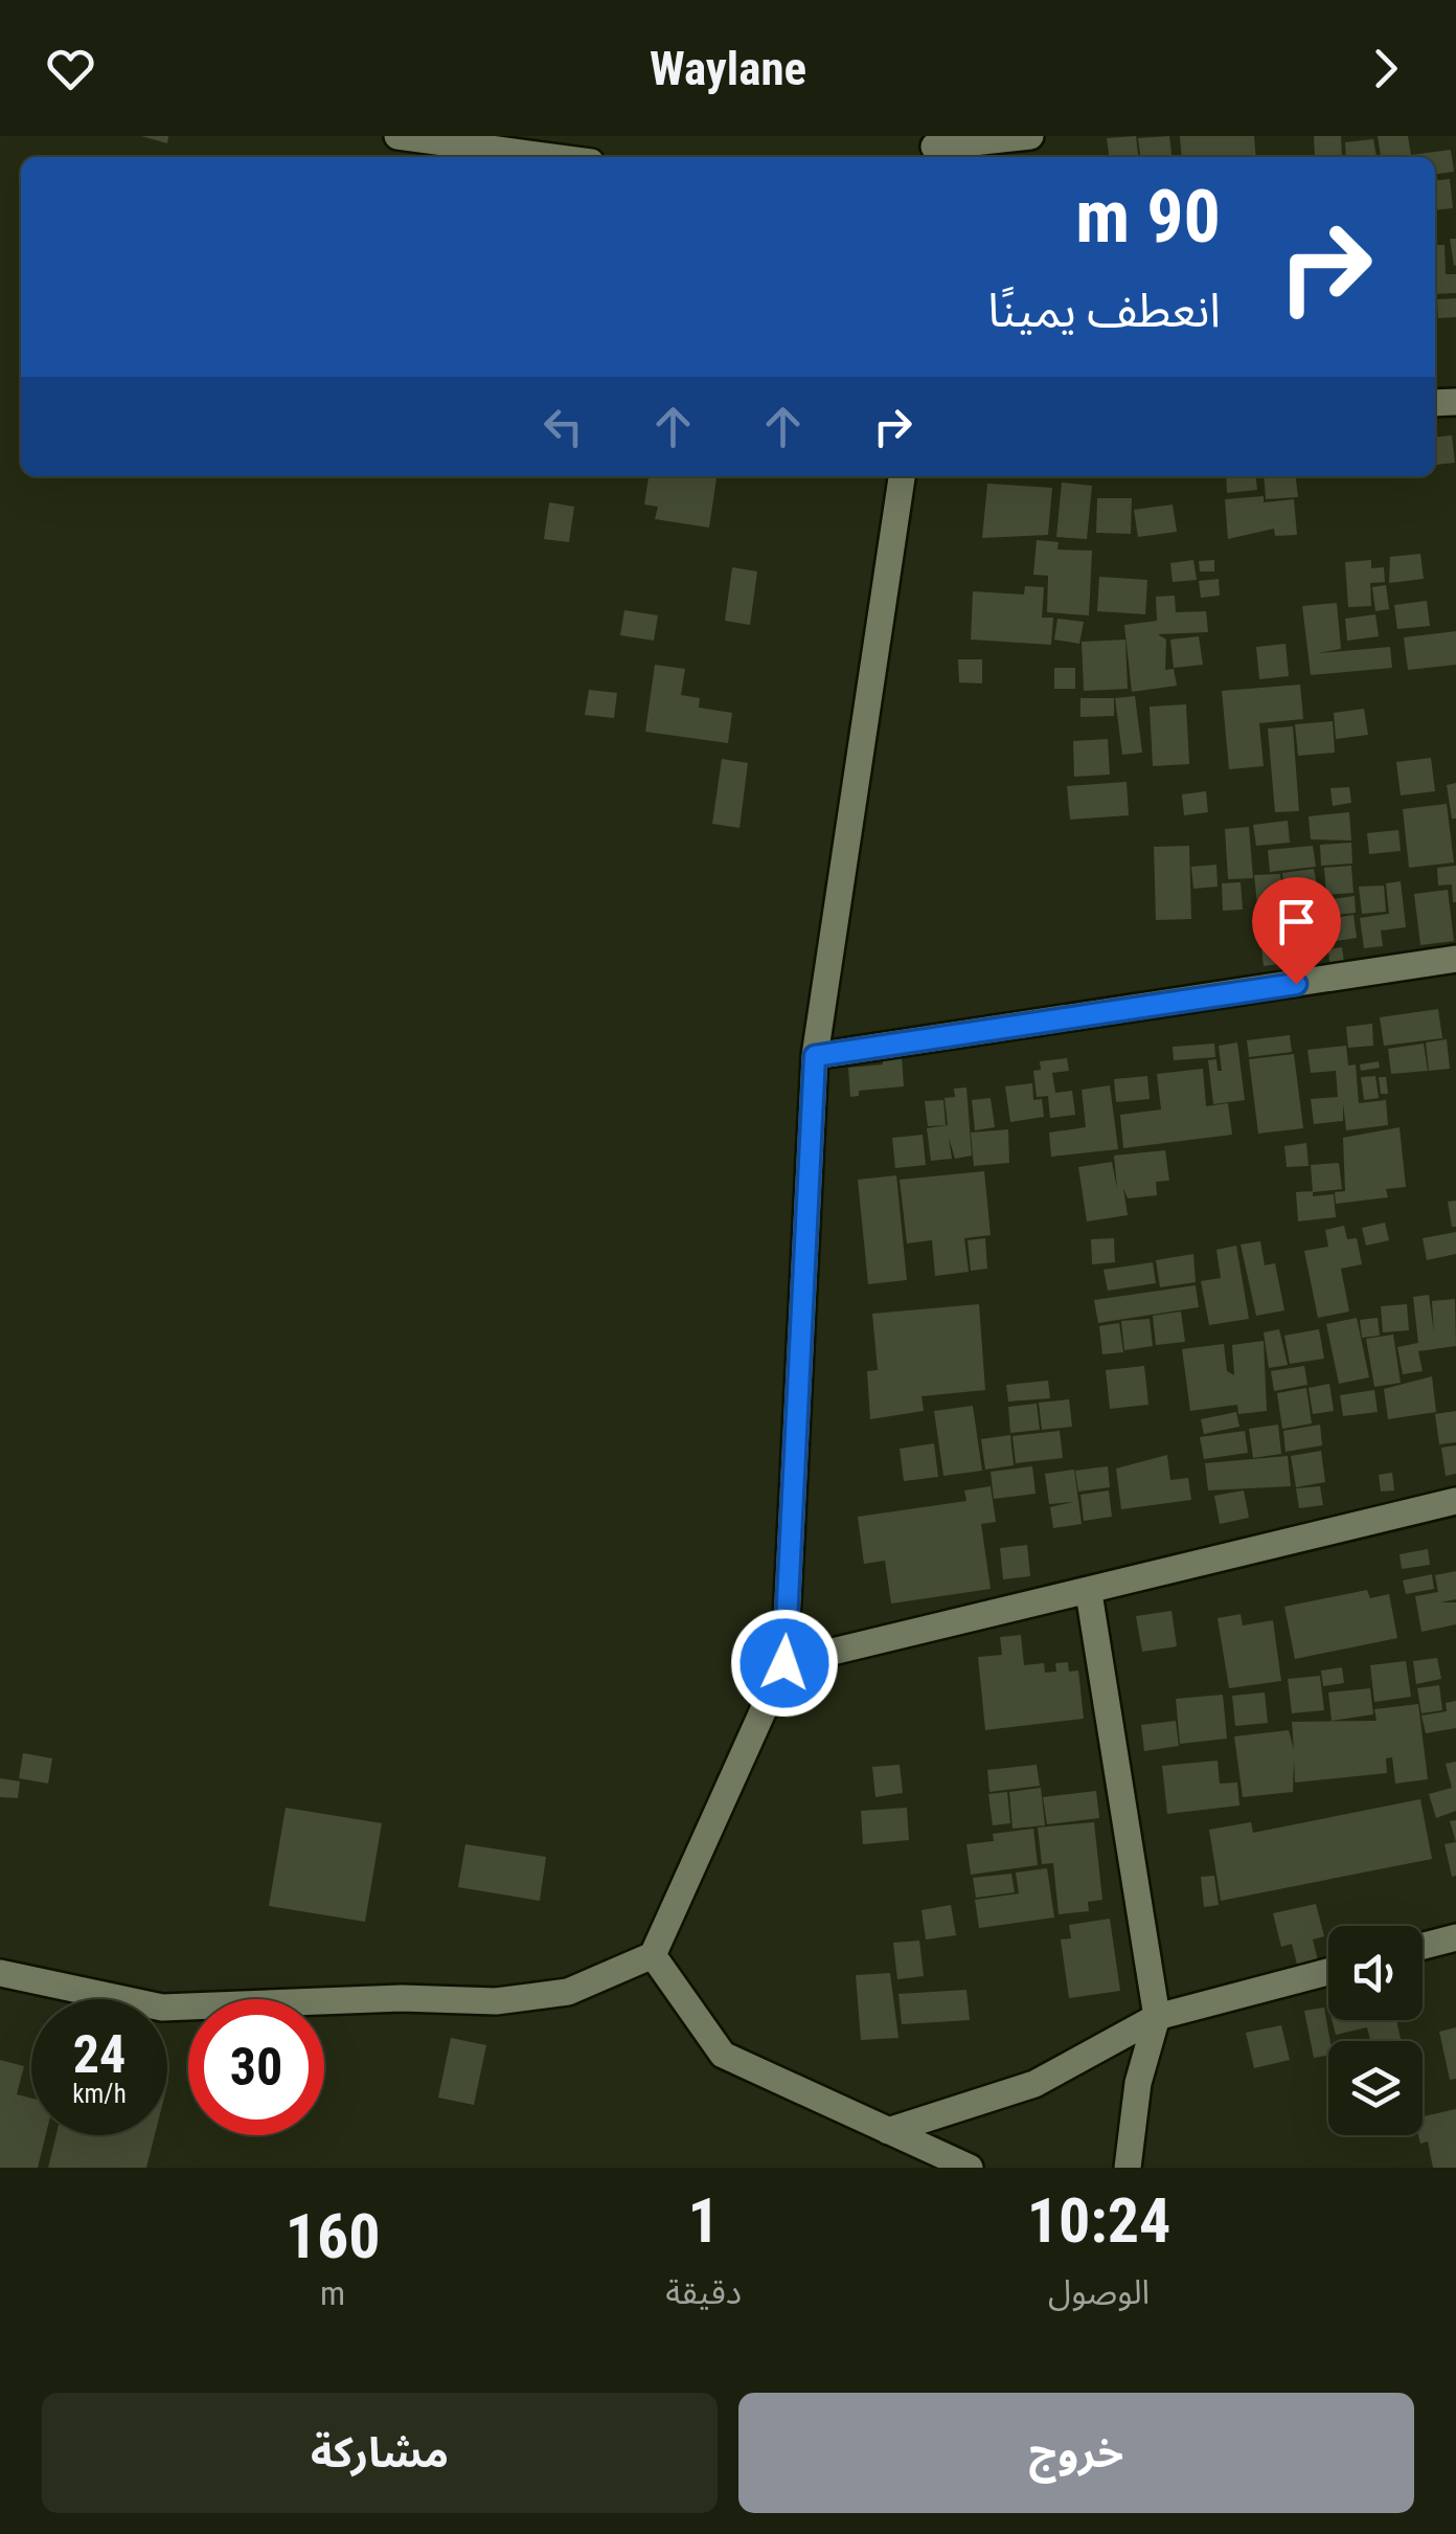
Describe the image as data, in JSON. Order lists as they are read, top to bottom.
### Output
{
  "page": {
    "header": "Waylane",
    "turn": ["90 m", "انعطف يمينًا"],
    "speed": "24 km/h",
    "limit": "30",
    "eta": [
      "10:24",
      "الوصول",
      "1",
      "دقيقة",
      "160",
      "m"
    ],
    "buttons": ["خروج", "مشاركة"]
  }
}
